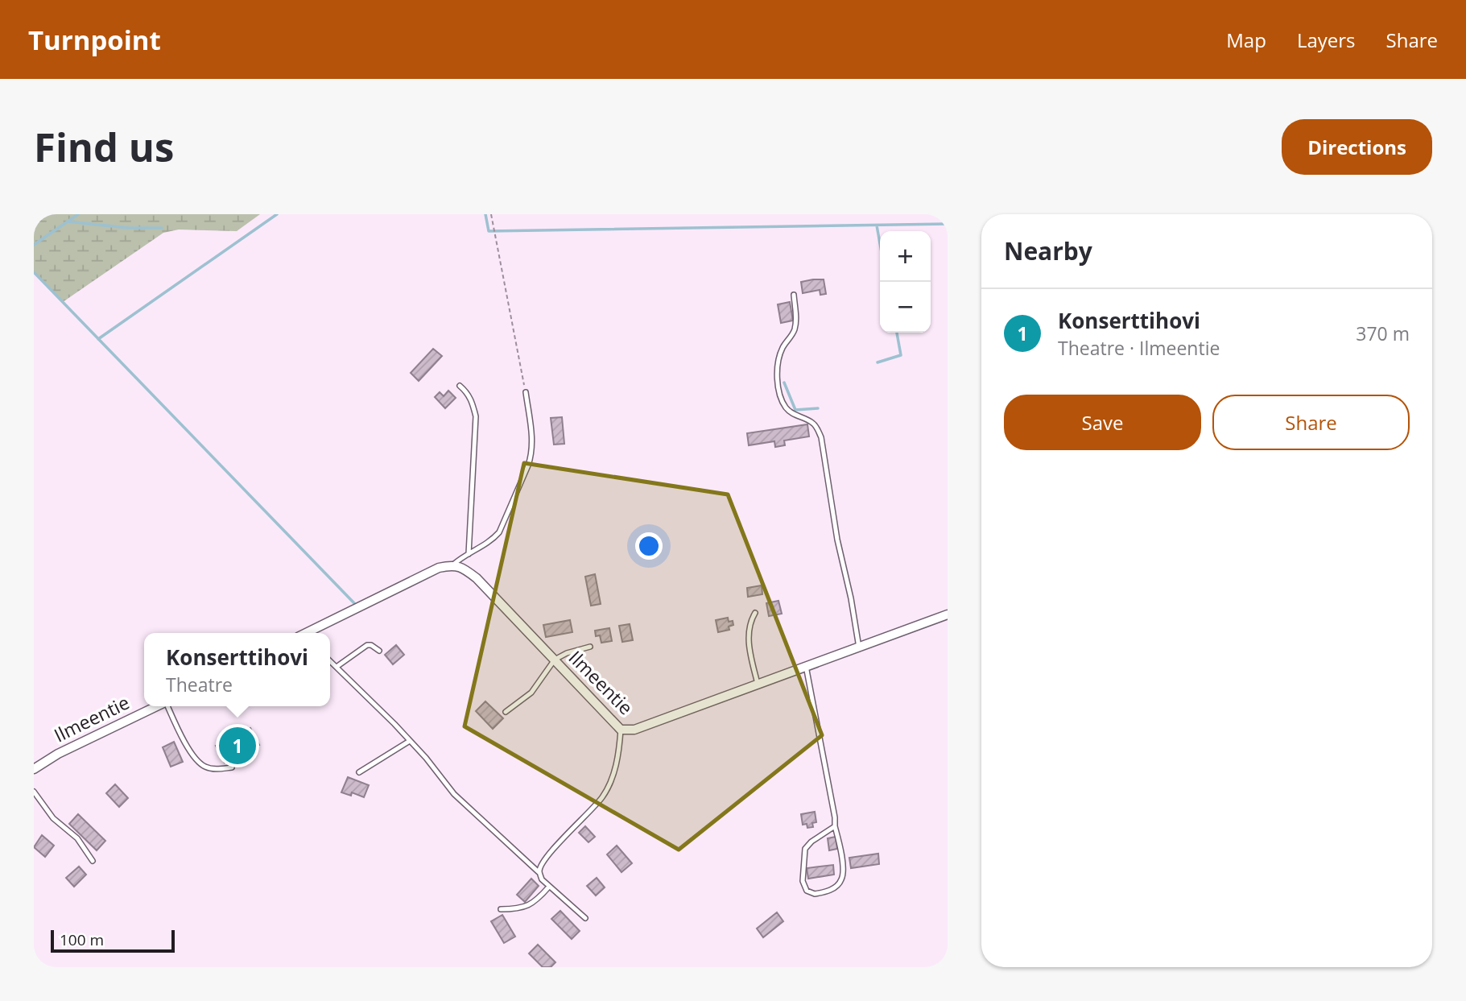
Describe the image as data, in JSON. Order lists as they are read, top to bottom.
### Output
{
  "streets": {
    "street": ["Ilmeentie"]
  },
  "scale_bar": "100 m",
  "page": {
    "header": "Turnpoint",
    "nav": ["Map", "Layers", "Share"],
    "buttons": [
      "Directions",
      ["Save", "Share"]
    ],
    "title": "Find us",
    "heading": "Nearby",
    "map_buttons": ["+", "−"],
    "list": [
      {
        "mark": "1",
        "name": "Konserttihovi",
        "note": "Theatre · Ilmeentie",
        "value": "370 m"
      }
    ],
    "popup": ["Konserttihovi", "Theatre"],
    "pins": "1",
    "scale": "100 m"
  }
}
